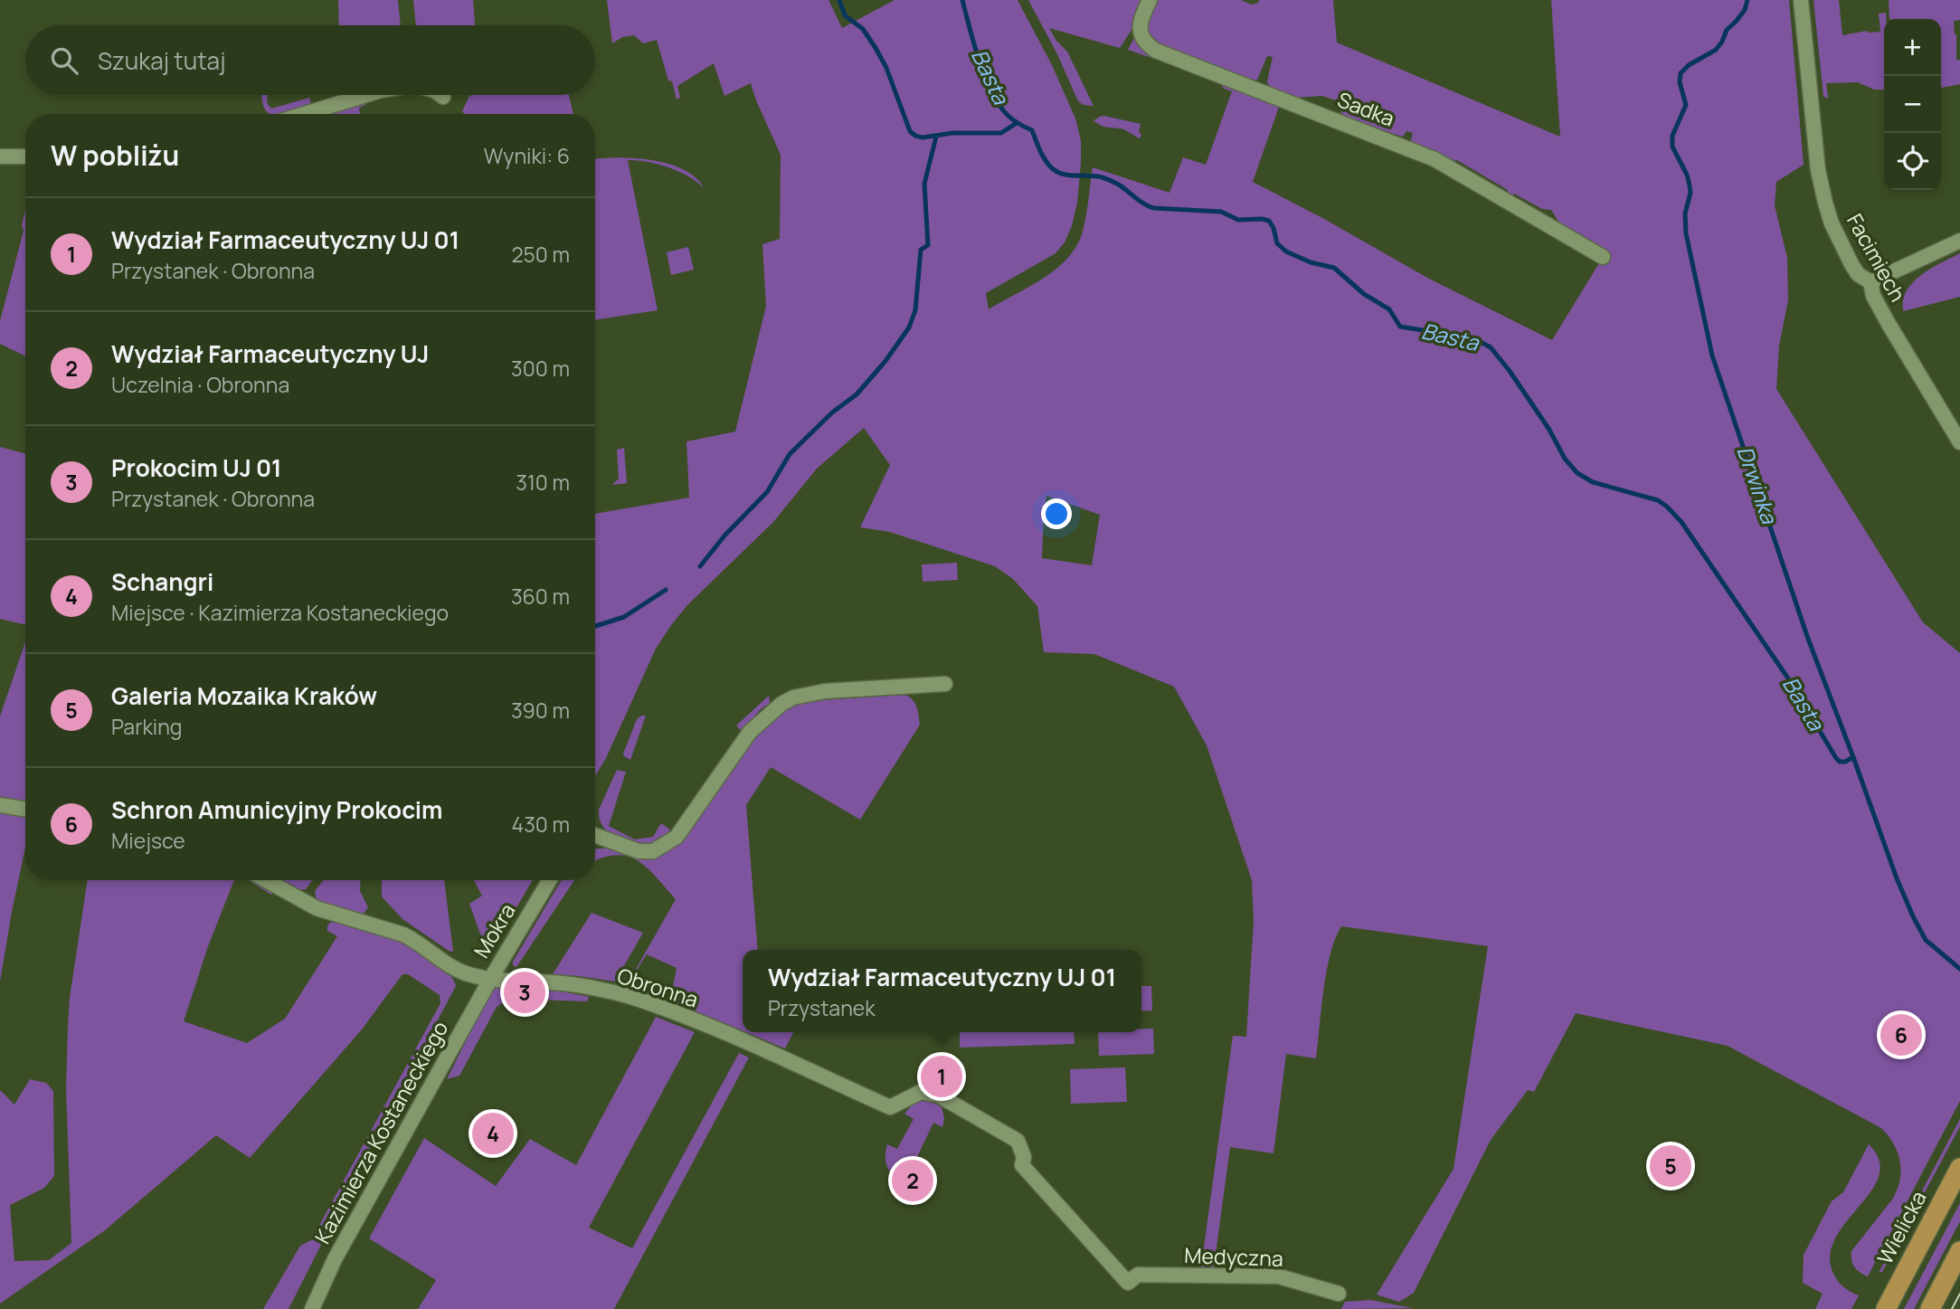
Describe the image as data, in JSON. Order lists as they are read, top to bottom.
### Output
{
  "streets": {
    "main road": ["Wielicka"],
    "street": [
      "Sadka",
      "Facimiech",
      "Mokra",
      "Obronna",
      "Kazimierza Kostaneckiego",
      "Medyczna"
    ]
  },
  "crossings": [
    ["Mokra", "Obronna"],
    ["Mokra", "Kazimierza Kostaneckiego"],
    ["Obronna", "Kazimierza Kostaneckiego"],
    ["Obronna", "Medyczna"]
  ],
  "water": ["Basta", "Drwinka"],
  "page": {
    "map_buttons": ["+", "−"],
    "search": "Szukaj tutaj",
    "heading": ["W pobliżu", "Wyniki: 6"],
    "list": [
      {
        "mark": "1",
        "name": "Wydział Farmaceutyczny UJ 01",
        "note": "Przystanek · Obronna",
        "value": "250 m"
      },
      {
        "mark": "2",
        "name": "Wydział Farmaceutyczny UJ",
        "note": "Uczelnia · Obronna",
        "value": "300 m"
      },
      {
        "mark": "3",
        "name": "Prokocim UJ 01",
        "note": "Przystanek · Obronna",
        "value": "310 m"
      },
      {
        "mark": "4",
        "name": "Schangri",
        "note": "Miejsce · Kazimierza Kostaneckiego",
        "value": "360 m"
      },
      {
        "mark": "5",
        "name": "Galeria Mozaika Kraków",
        "note": "Parking",
        "value": "390 m"
      },
      {
        "mark": "6",
        "name": "Schron Amunicyjny Prokocim",
        "note": "Miejsce",
        "value": "430 m"
      }
    ],
    "popup": ["Wydział Farmaceutyczny UJ 01", "Przystanek"],
    "pins": [
      "3",
      "6",
      "1",
      "4",
      "5",
      "2"
    ]
  }
}
